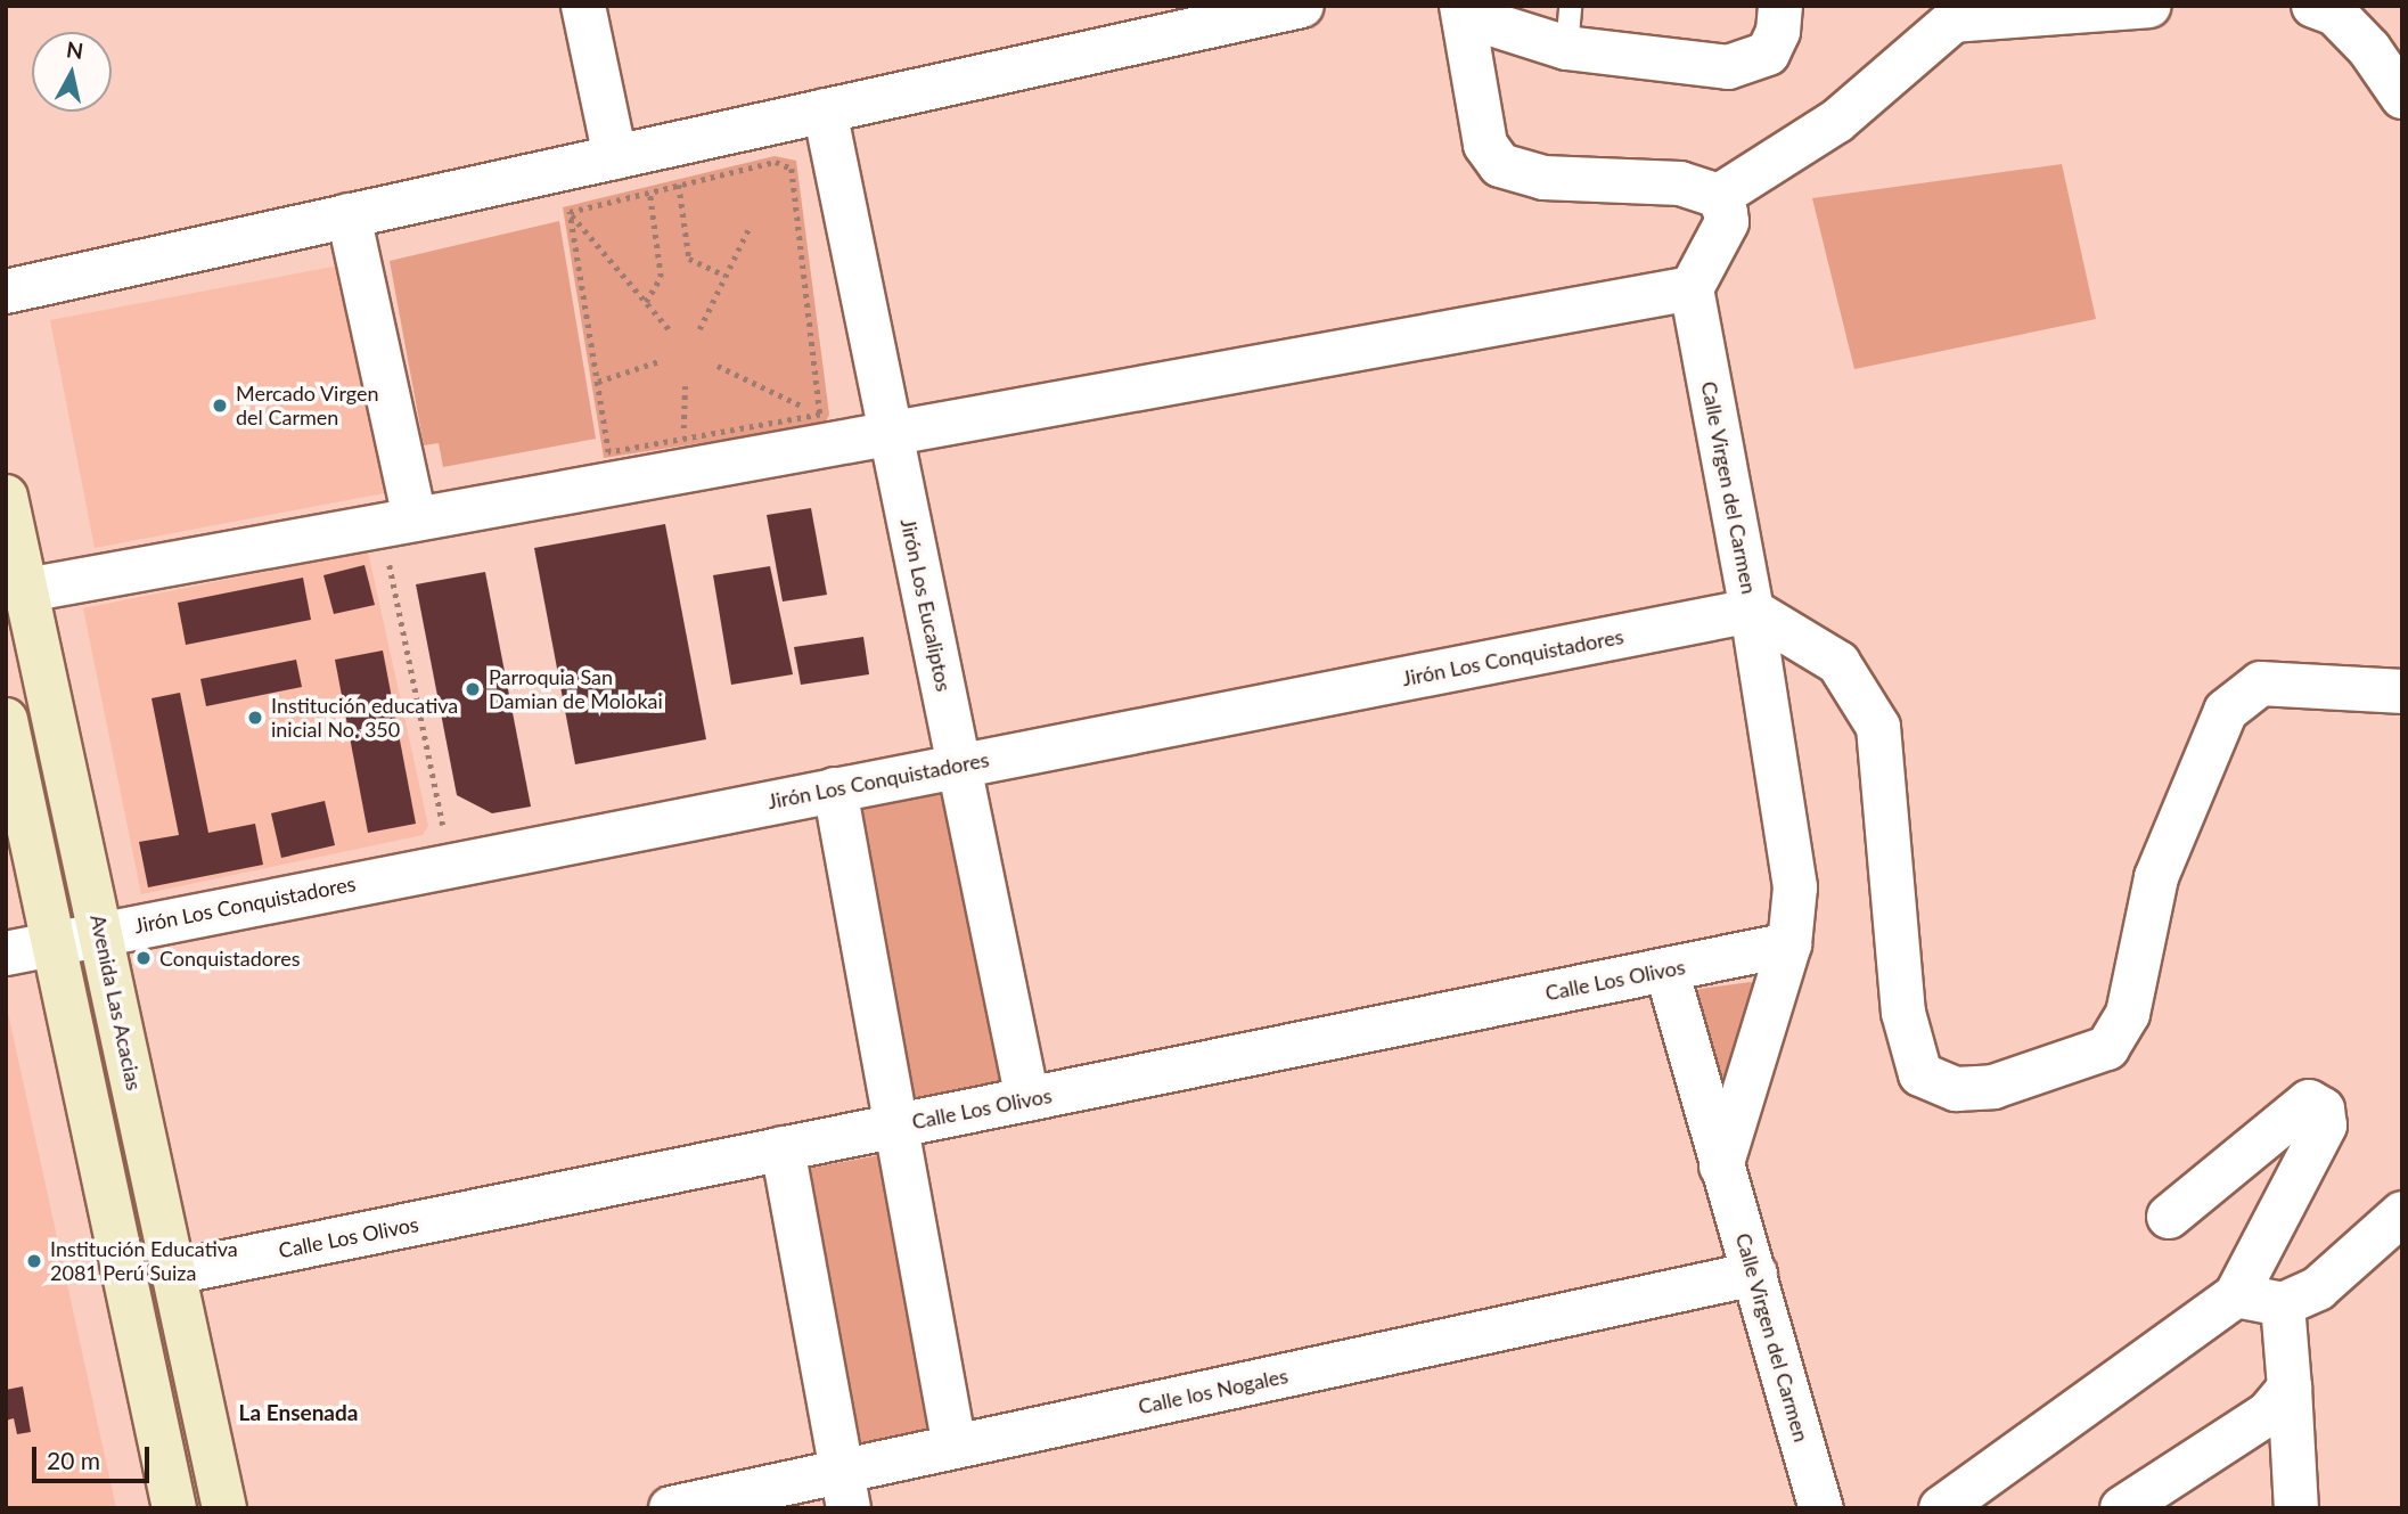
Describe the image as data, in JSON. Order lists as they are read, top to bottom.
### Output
{
  "streets": {
    "street": [
      "Calle Virgen del Carmen",
      "Jirón Los Eucaliptos",
      "Jirón Los Conquistadores",
      "Calle Los Olivos",
      "Avenida Las Acacias",
      "Calle los Nogales"
    ]
  },
  "crossings": [
    ["Calle Virgen del Carmen", "Jirón Los Conquistadores"],
    ["Calle Virgen del Carmen", "Calle Los Olivos"],
    ["Calle Virgen del Carmen", "Calle los Nogales"],
    ["Jirón Los Eucaliptos", "Jirón Los Conquistadores"],
    ["Jirón Los Eucaliptos", "Calle Los Olivos"],
    ["Jirón Los Conquistadores", "Avenida Las Acacias"],
    ["Calle Los Olivos", "Avenida Las Acacias"]
  ],
  "districts": ["La Ensenada"],
  "places": [
    "Mercado Virgen del Carmen",
    "Parroquia San Damian de Molokai",
    "Institución educativa inicial No. 350",
    "Conquistadores",
    "Institución Educativa 2081 Perú Suiza"
  ],
  "scale_bar": "20 m",
  "north": "top"
}
